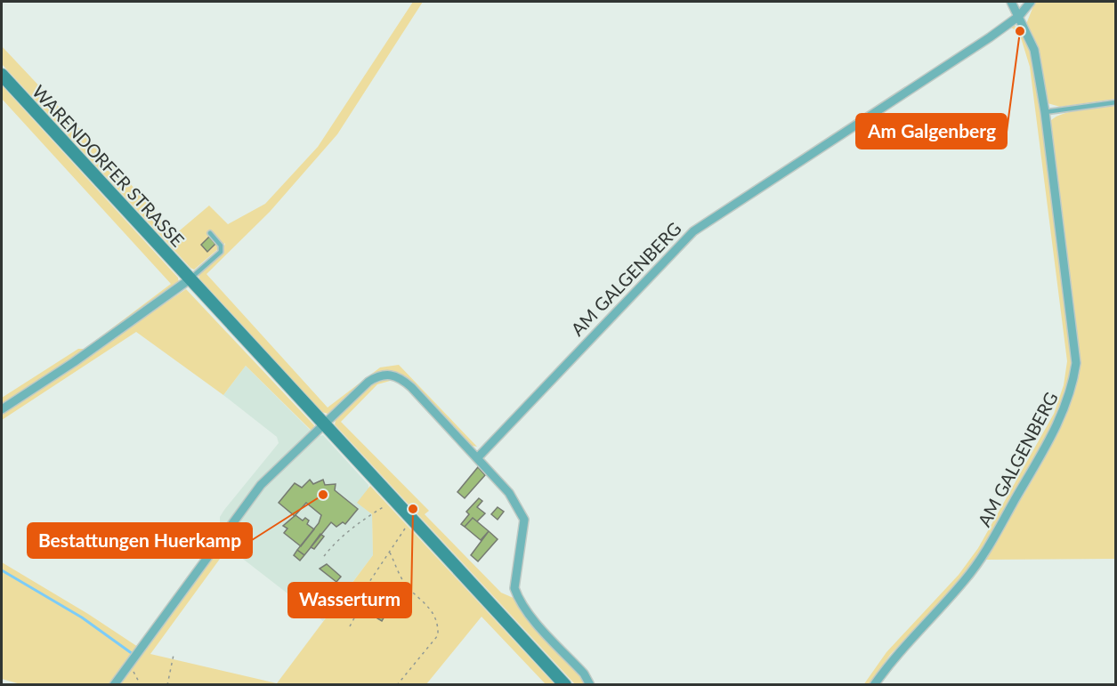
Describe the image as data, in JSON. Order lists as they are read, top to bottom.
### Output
{
  "streets": {
    "main road": ["WARENDORFER STRASSE"],
    "street": ["AM GALGENBERG"]
  },
  "places": ["Am Galgenberg", "Bestattungen Huerkamp", "Wasserturm"]
}
